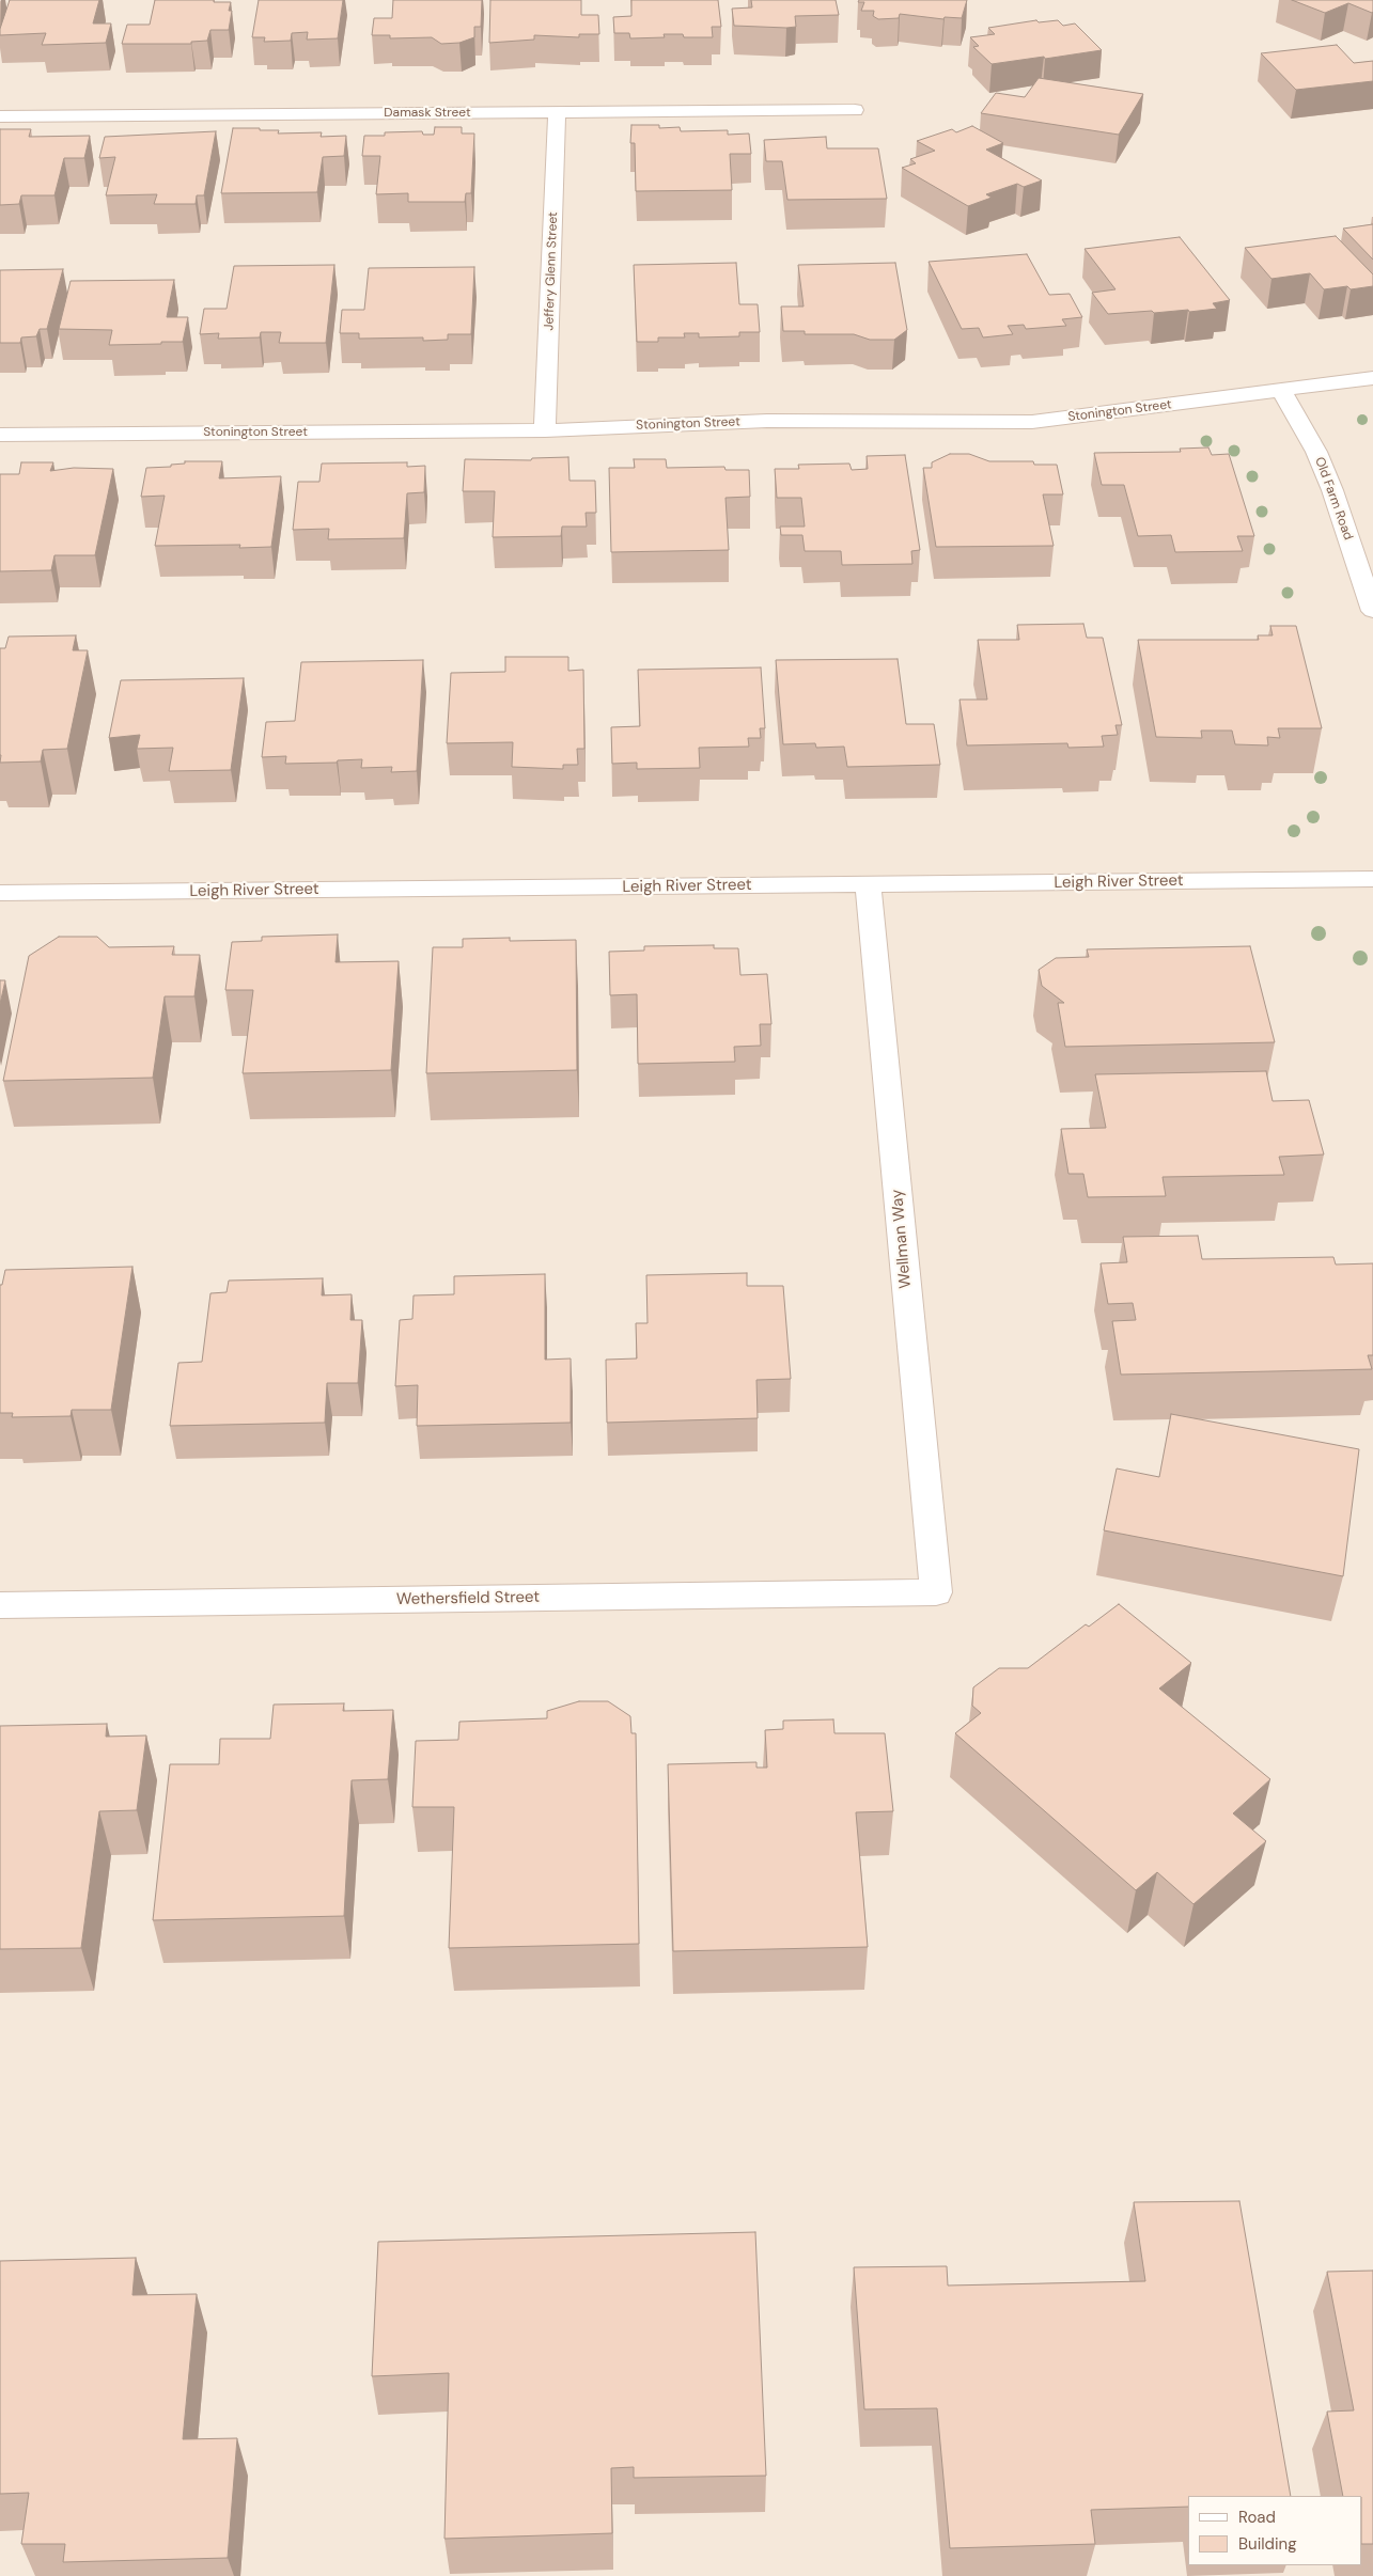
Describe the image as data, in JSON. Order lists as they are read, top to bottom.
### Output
{
  "streets": {
    "street": [
      "Damask Street",
      "Jeffery Glenn Street",
      "Stonington Street",
      "Old Farm Road",
      "Leigh River Street",
      "Wellman Way",
      "Wethersfield Street"
    ]
  },
  "crossings": [
    ["Damask Street", "Jeffery Glenn Street"],
    ["Jeffery Glenn Street", "Stonington Street"],
    ["Stonington Street", "Old Farm Road"],
    ["Leigh River Street", "Wellman Way"],
    ["Wellman Way", "Wethersfield Street"]
  ],
  "legend": ["Road", "Building"]
}
